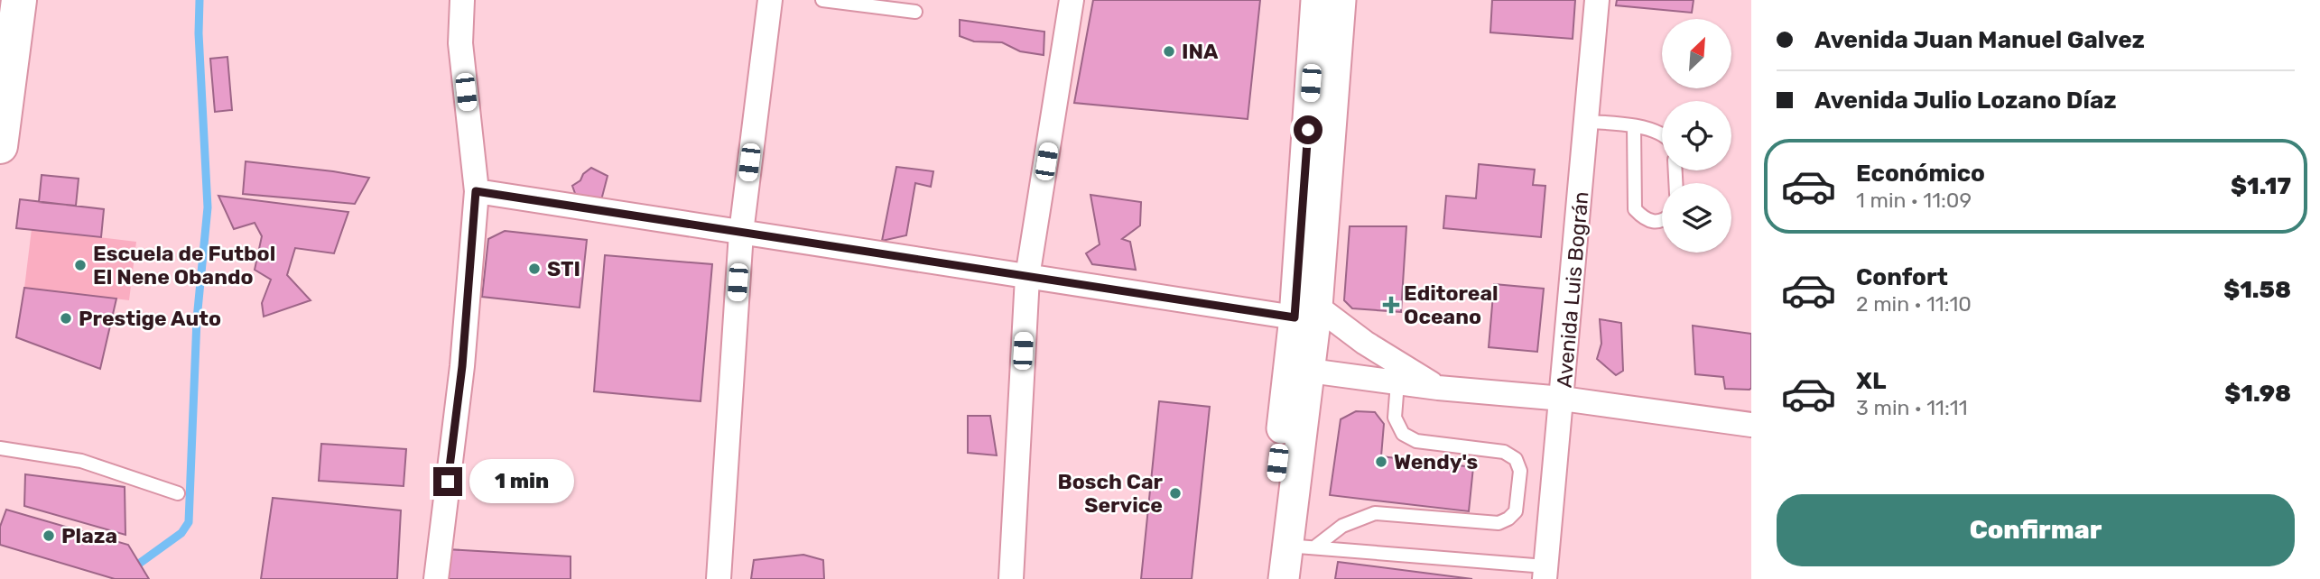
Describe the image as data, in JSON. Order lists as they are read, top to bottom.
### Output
{
  "streets": {
    "street": ["Avenida Luis Bográn"]
  },
  "places": {
    "other": [
      "INA",
      "Escuela de Futbol El Nene Obando",
      "STI",
      "Prestige Auto",
      "Wendy's",
      "Bosch Car Service",
      "Plaza"
    ],
    "health": ["Editoreal Oceano"]
  },
  "north": "top right",
  "page": {
    "banner": ["Avenida Juan Manuel Galvez", "Avenida Julio Lozano Díaz"],
    "list": [
      {
        "name": "Económico",
        "note": "1 min · 11:09",
        "value": "$1.17"
      },
      {
        "name": "Confort",
        "note": "2 min · 11:10",
        "value": "$1.58"
      },
      {
        "name": "XL",
        "note": "3 min · 11:11",
        "value": "$1.98"
      }
    ],
    "bubble": "1 min",
    "buttons": "Confirmar"
  }
}
